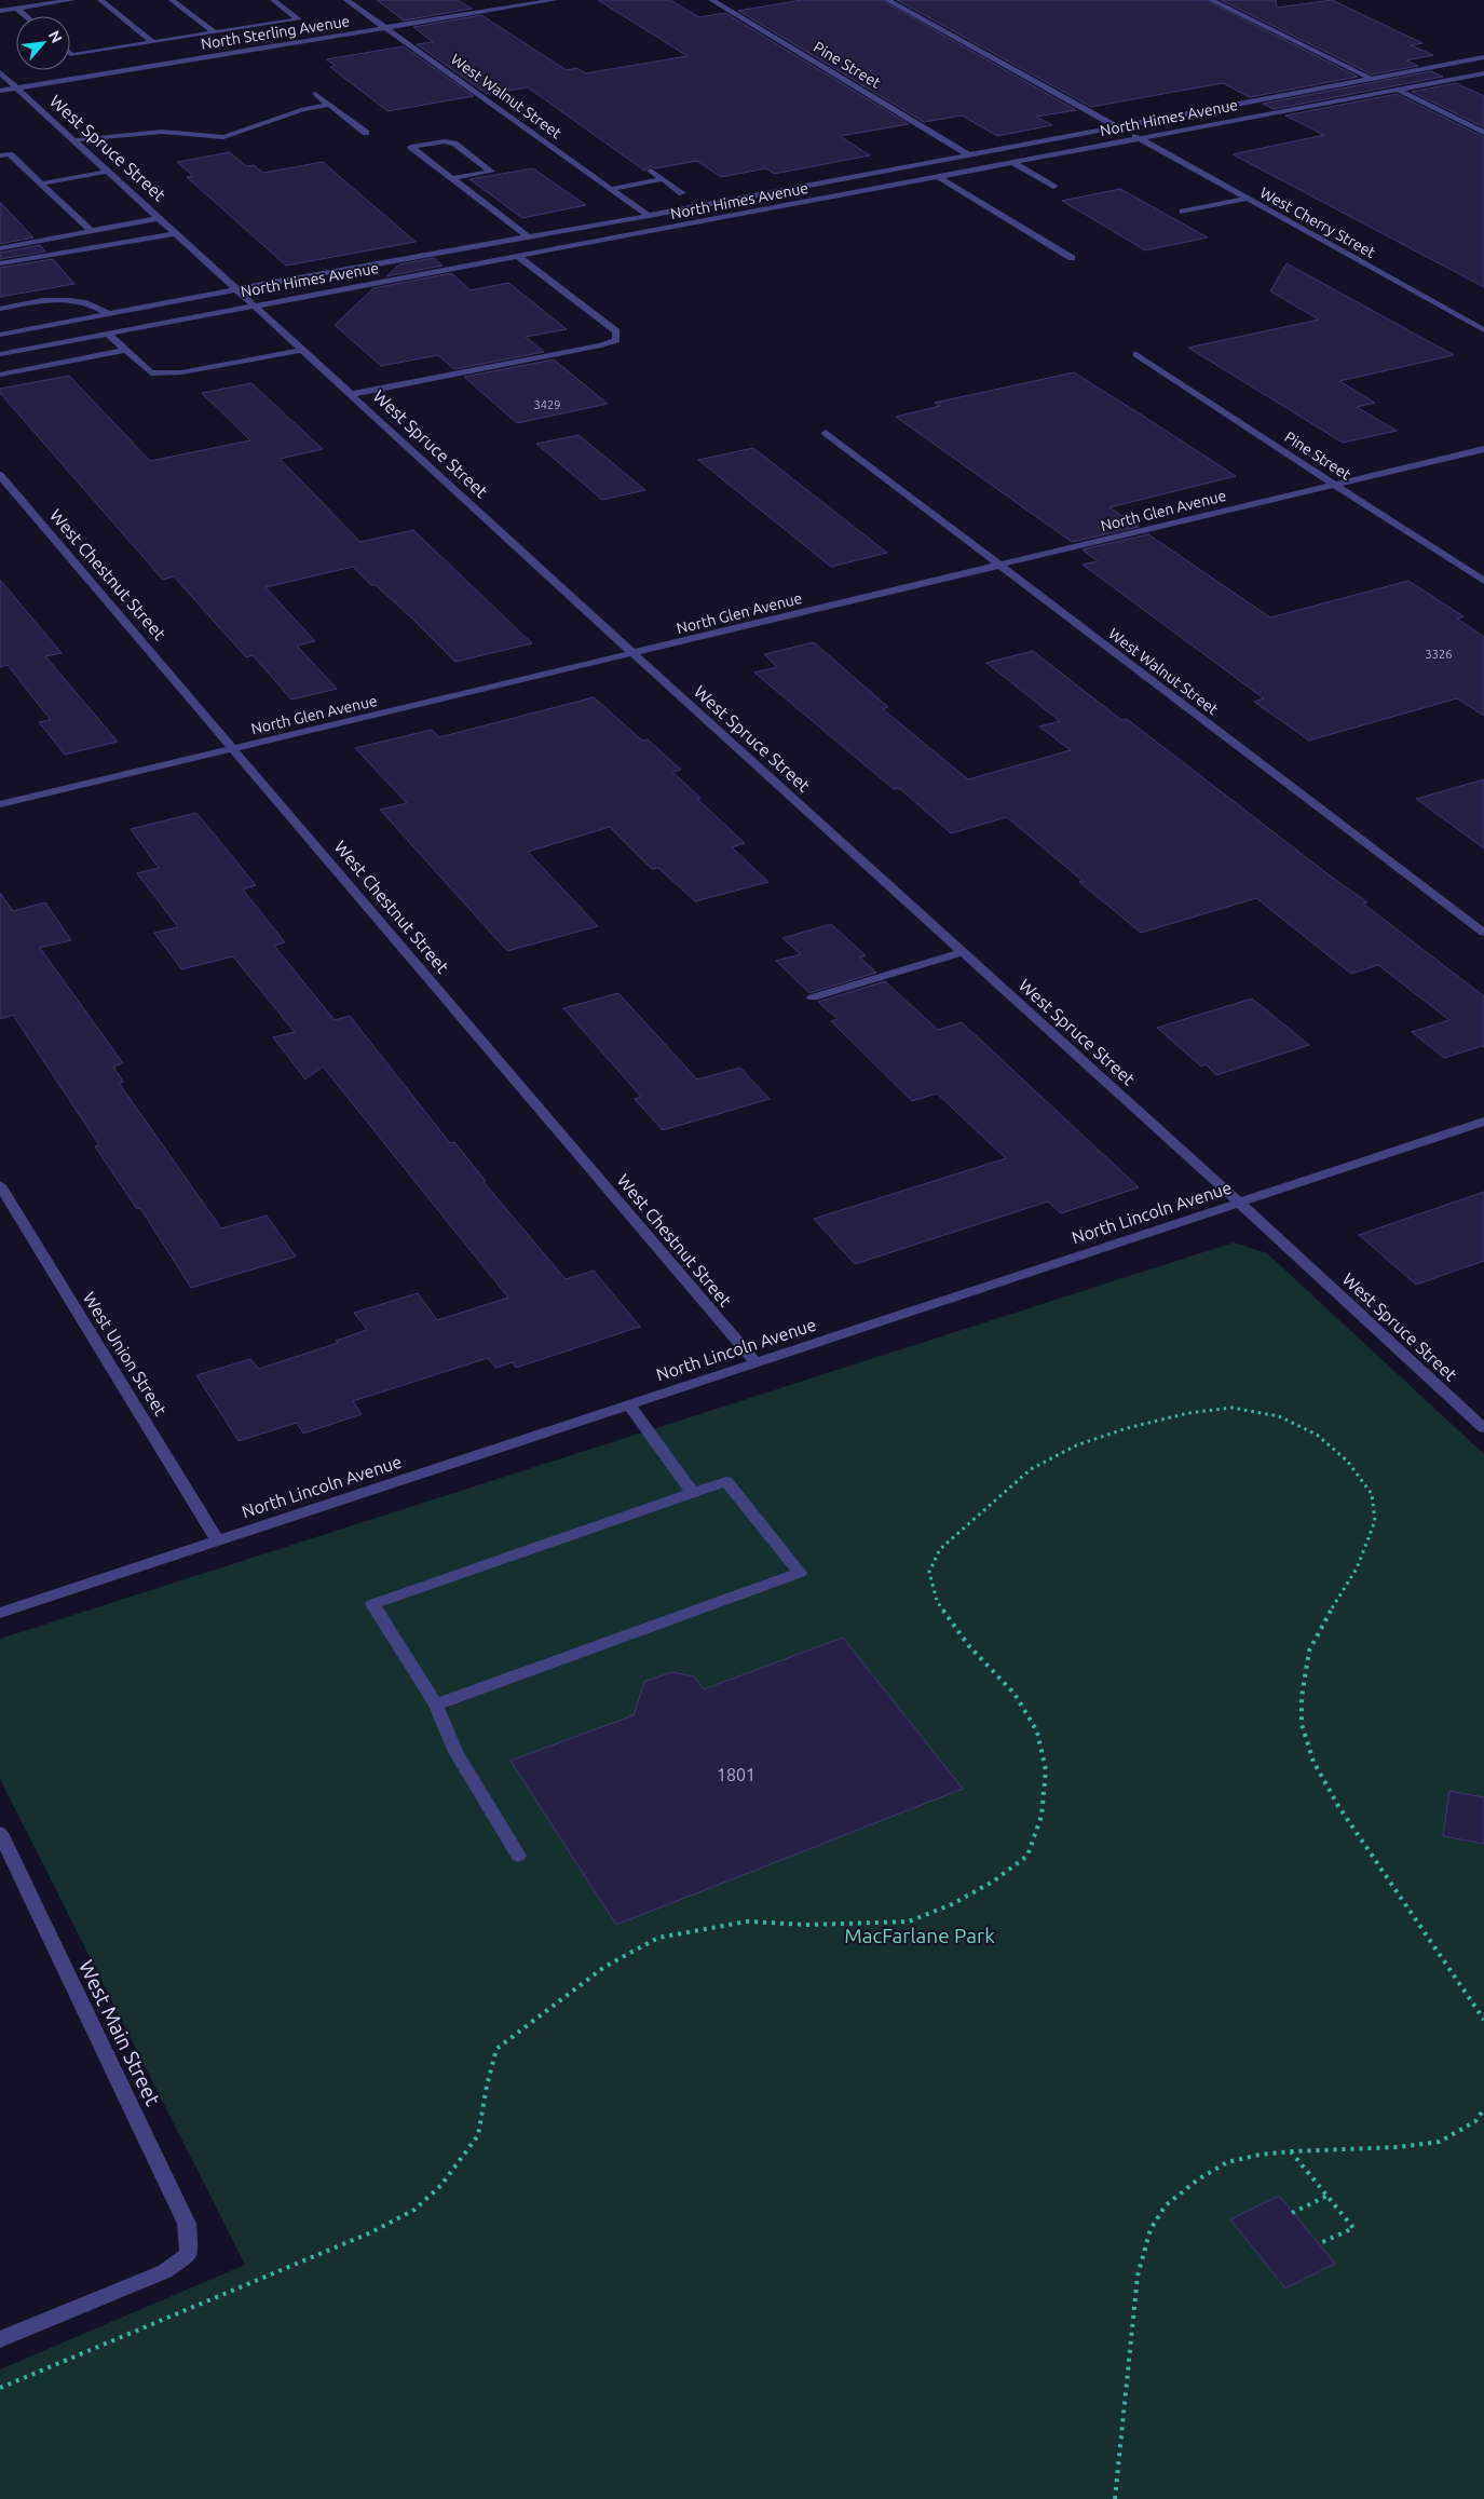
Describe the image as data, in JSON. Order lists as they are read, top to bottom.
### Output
{
  "streets": {
    "street": [
      "North Sterling Avenue",
      "Pine Street",
      "West Walnut Street",
      "North Himes Avenue",
      "West Spruce Street",
      "West Cherry Street",
      "North Glen Avenue",
      "West Chestnut Street",
      "North Lincoln Avenue",
      "West Union Street",
      "West Main Street"
    ]
  },
  "crossings": [
    ["North Sterling Avenue", "West Walnut Street"],
    ["North Sterling Avenue", "West Spruce Street"],
    ["Pine Street", "North Himes Avenue"],
    ["Pine Street", "North Glen Avenue"],
    ["West Walnut Street", "North Himes Avenue"],
    ["West Walnut Street", "North Glen Avenue"],
    ["North Himes Avenue", "West Spruce Street"],
    ["North Himes Avenue", "West Cherry Street"],
    ["West Spruce Street", "North Glen Avenue"],
    ["West Spruce Street", "North Lincoln Avenue"],
    ["North Glen Avenue", "West Chestnut Street"],
    ["West Chestnut Street", "North Lincoln Avenue"],
    ["North Lincoln Avenue", "West Union Street"]
  ],
  "parks": ["MacFarlane Park"],
  "house_numbers": ["3429", "3326", "1801"],
  "north": "top right"
}
